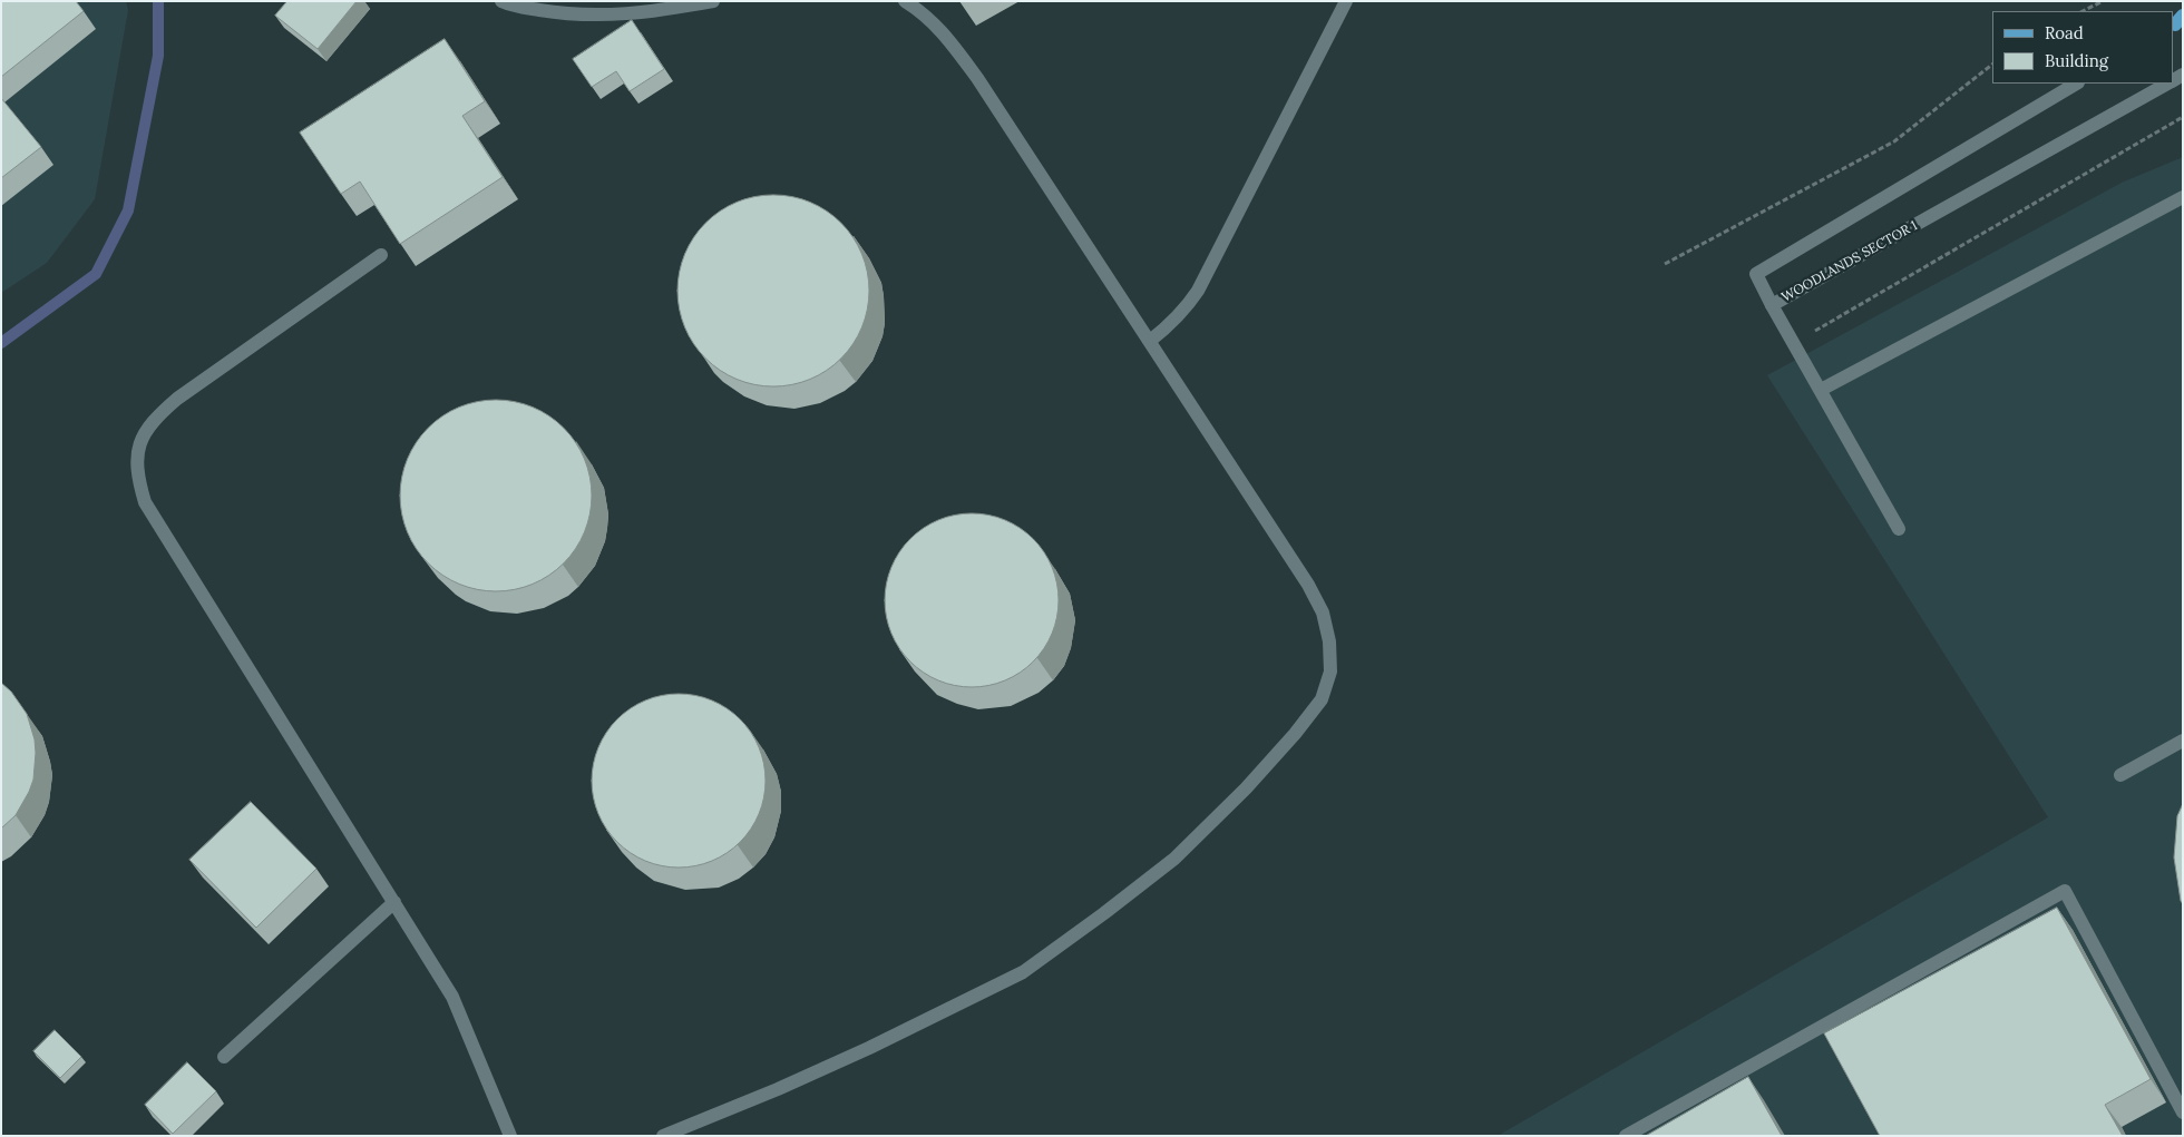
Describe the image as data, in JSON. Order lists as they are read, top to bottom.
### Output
{
  "streets": {
    "street": ["WOODLANDS SECTOR 1"]
  },
  "legend": ["Road", "Building"]
}
